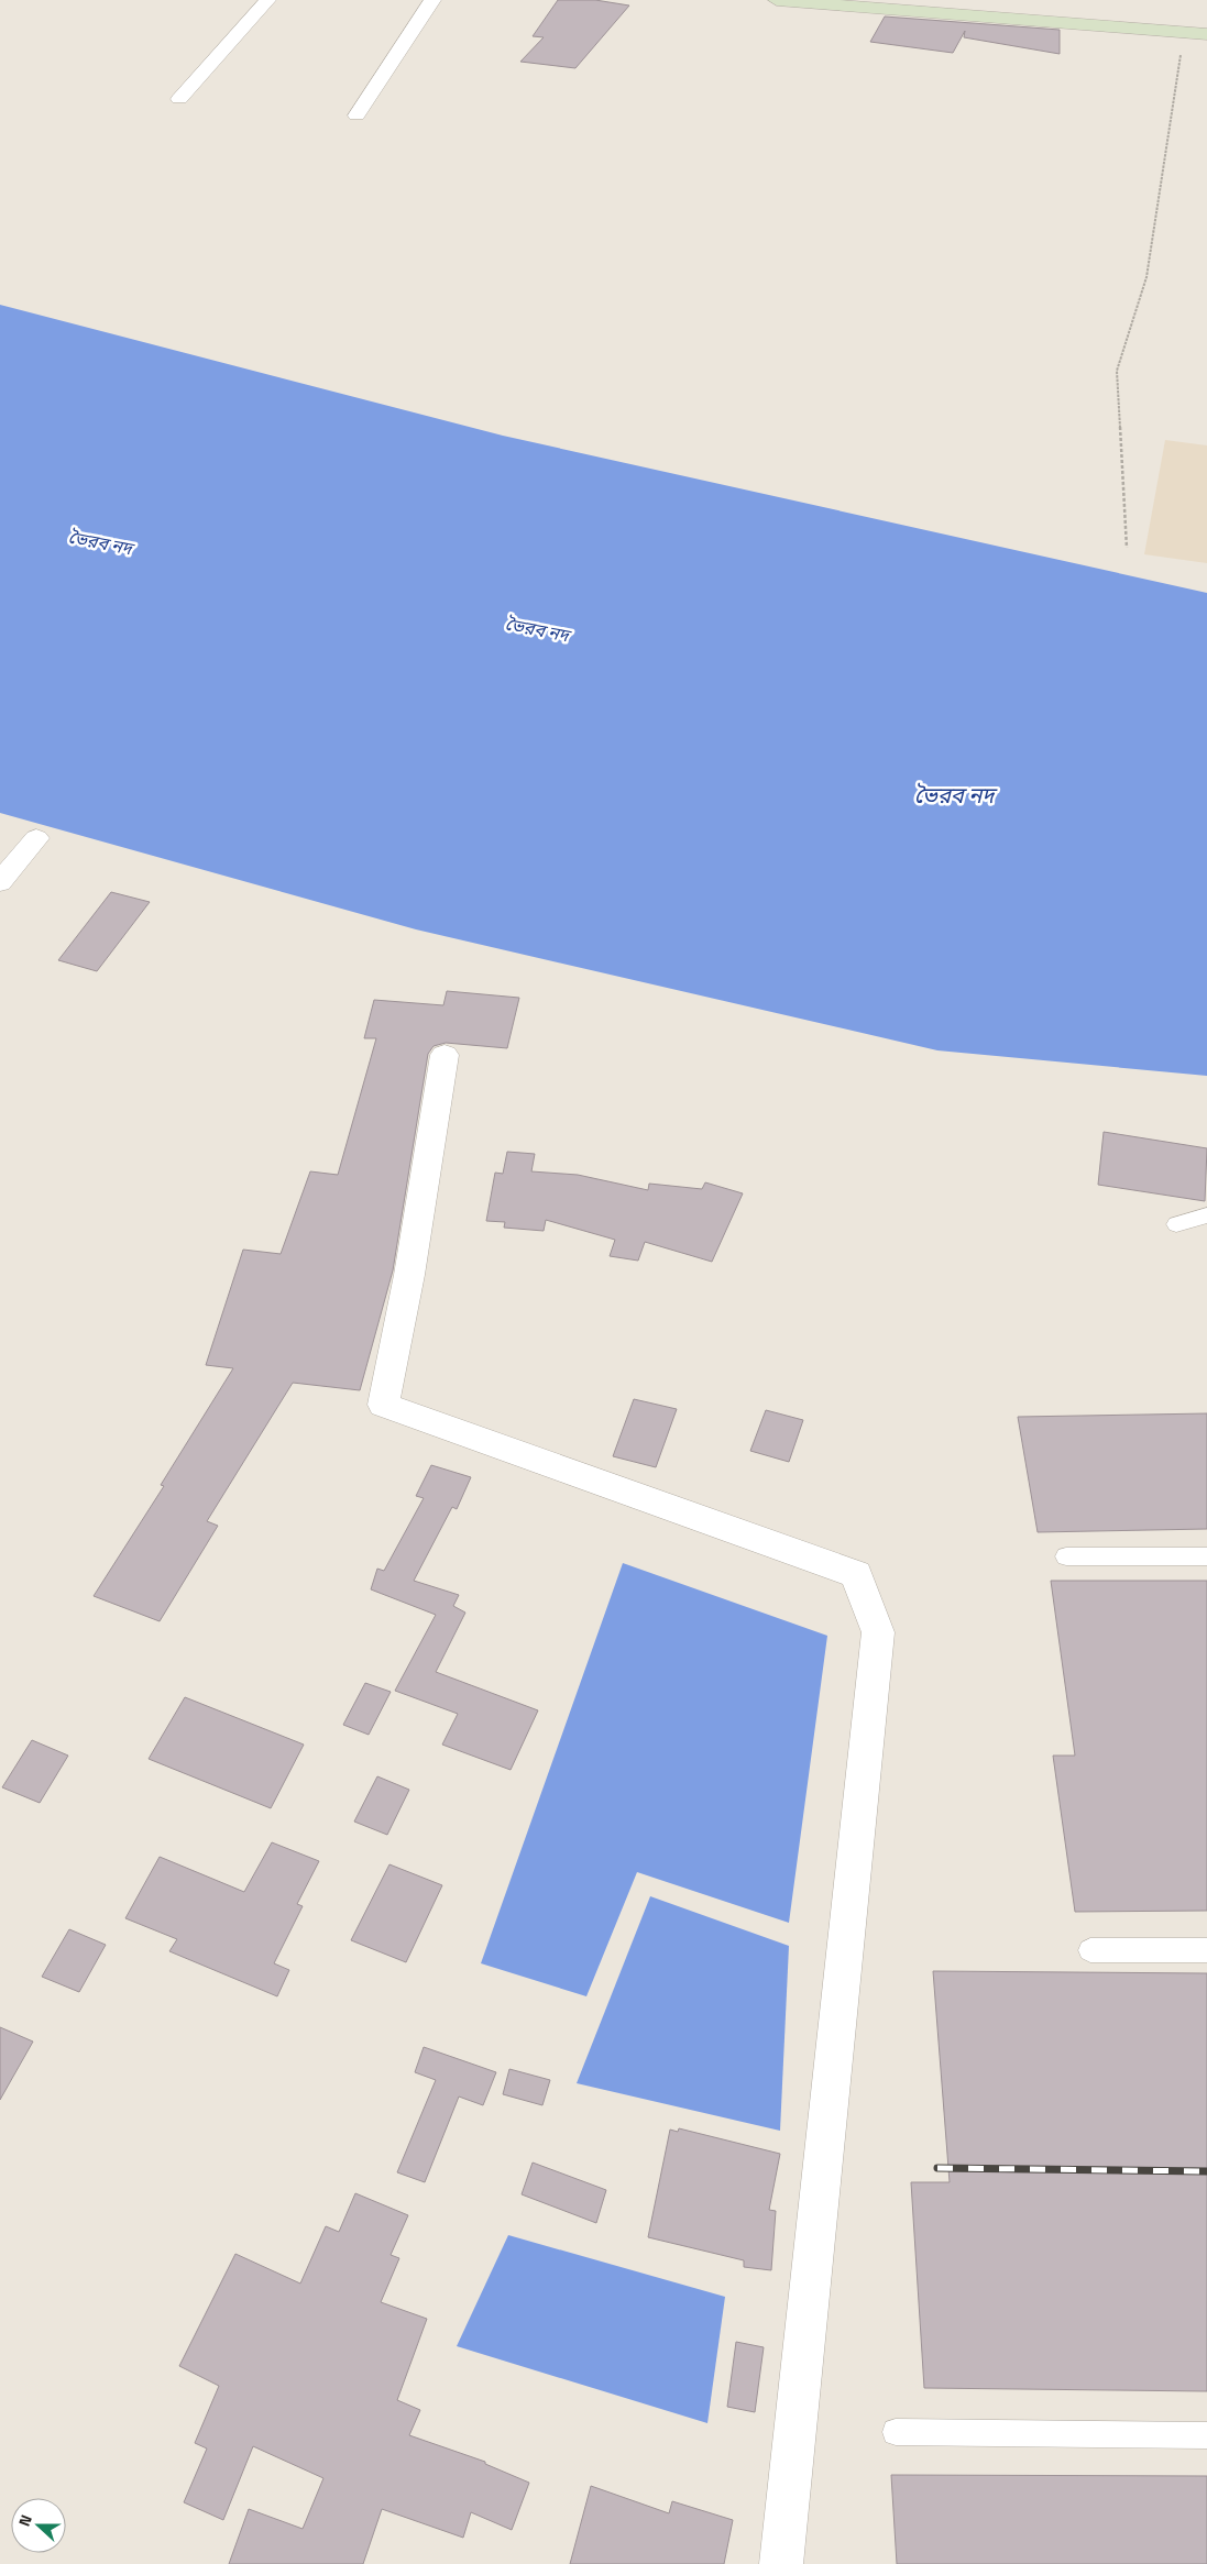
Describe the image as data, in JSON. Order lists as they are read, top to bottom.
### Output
{
  "water": ["ভৈরব নদ"],
  "north": "left"
}
